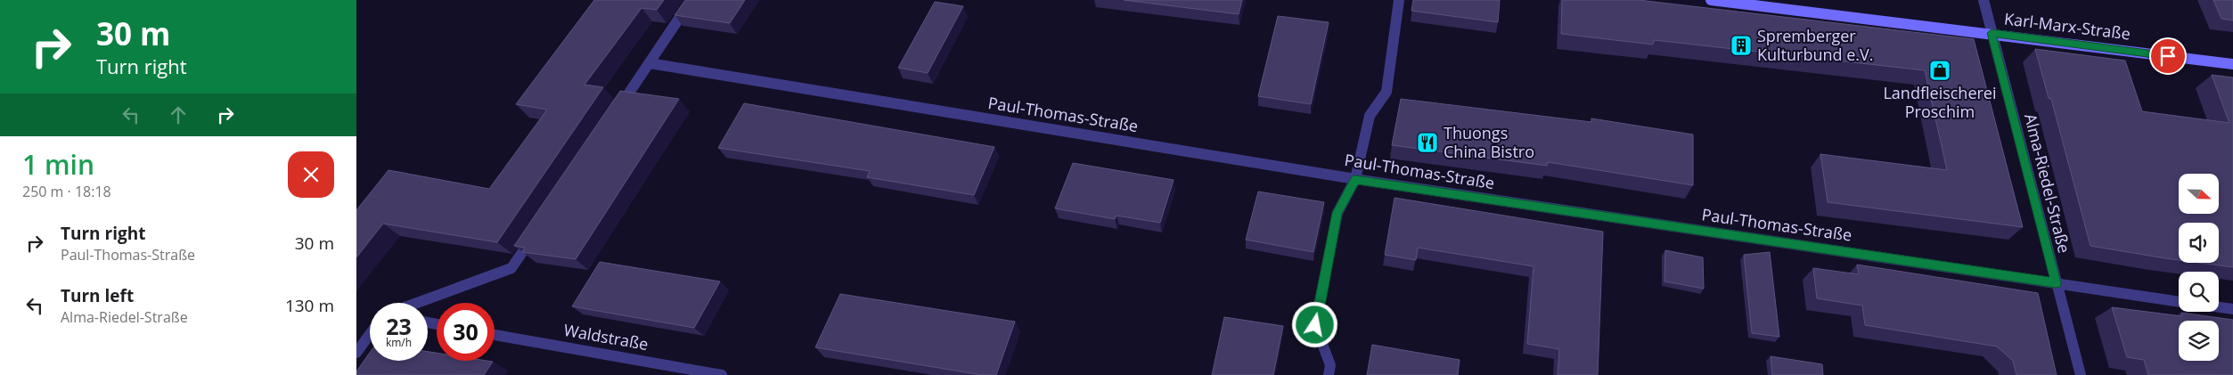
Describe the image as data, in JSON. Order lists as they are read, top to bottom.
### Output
{
  "streets": {
    "main road": ["Karl-Marx-Straße"],
    "street": ["Paul-Thomas-Straße", "Alma-Riedel-Straße", "Waldstraße"]
  },
  "crossings": [
    ["Karl-Marx-Straße", "Alma-Riedel-Straße"],
    ["Paul-Thomas-Straße", "Alma-Riedel-Straße"]
  ],
  "places": {
    "building": ["Spremberger Kulturbund e.V."],
    "shop": ["Landfleischerei Proschim"],
    "restaurant": ["Thuongs China Bistro"]
  },
  "north": "right",
  "page": {
    "turn": ["30 m", "Turn right"],
    "heading": ["1 min", "250 m · 18:18"],
    "list": [
      {
        "name": "Turn right",
        "note": "Paul-Thomas-Straße",
        "value": "30 m"
      },
      {
        "name": "Turn left",
        "note": "Alma-Riedel-Straße",
        "value": "130 m"
      }
    ],
    "speed": "23 km/h",
    "limit": "30"
  }
}
